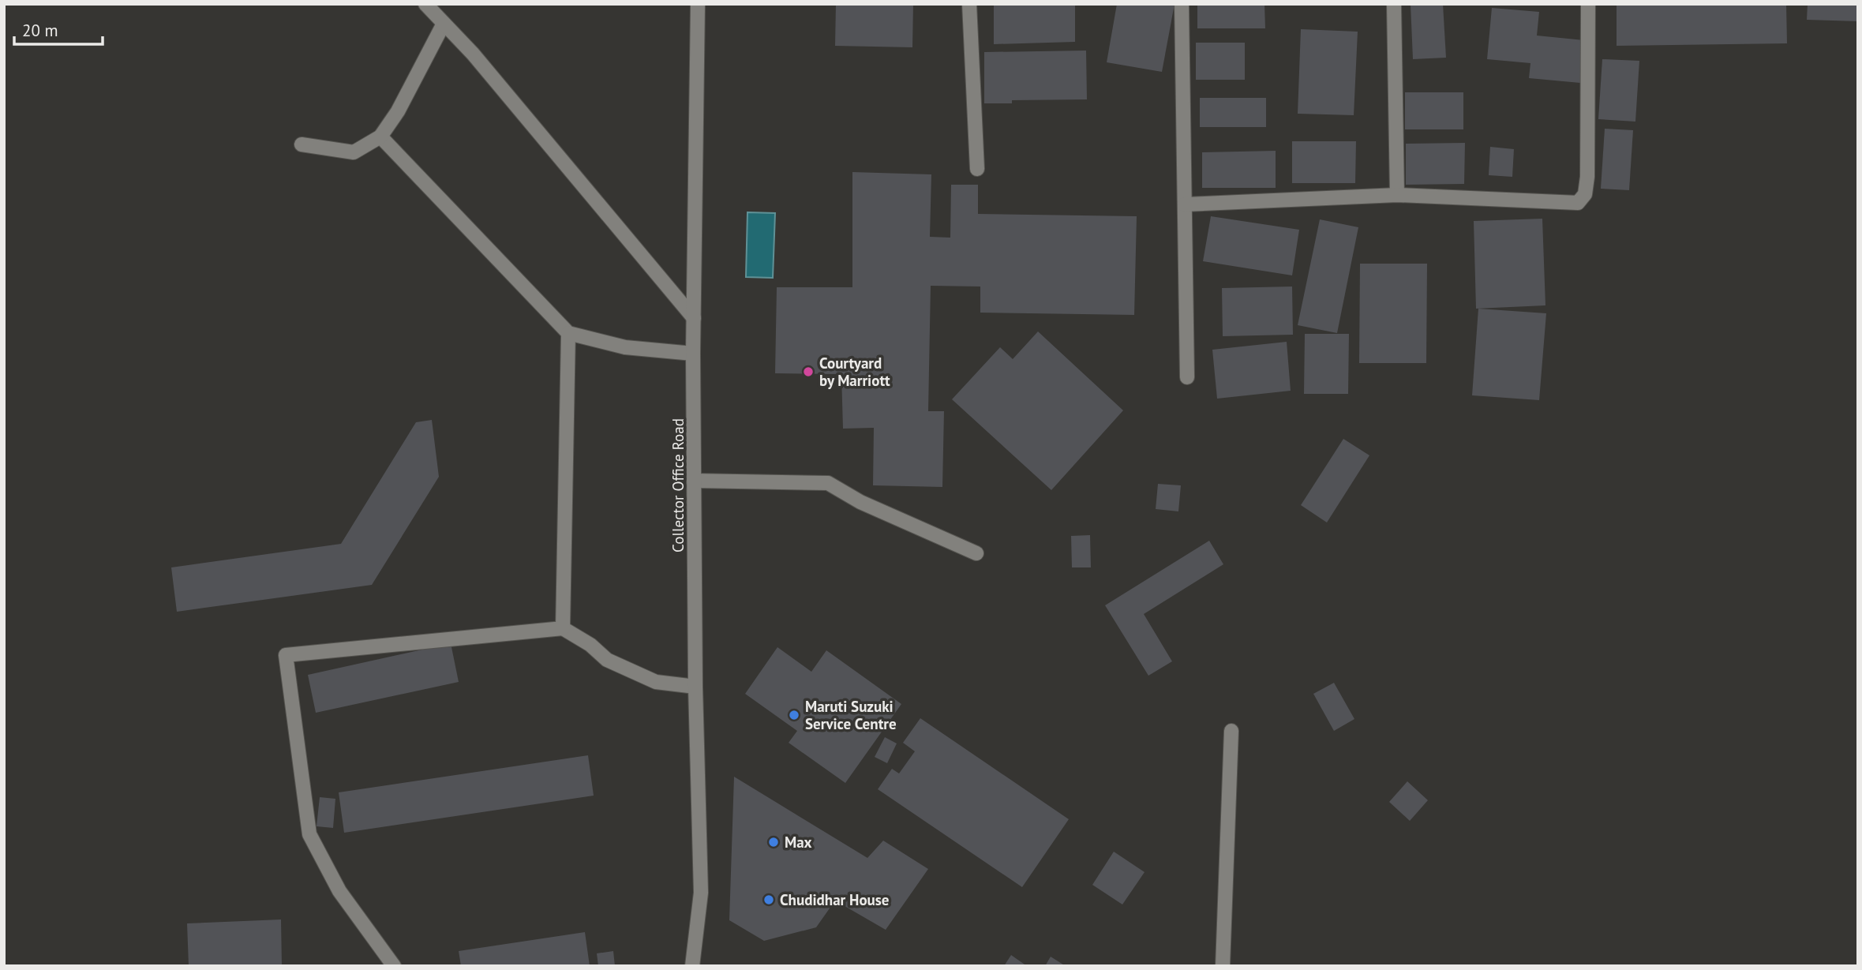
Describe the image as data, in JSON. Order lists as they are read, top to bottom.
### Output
{
  "streets": {
    "street": ["Collector Office Road"]
  },
  "places": [
    "Courtyard by Marriott",
    "Maruti Suzuki Service Centre",
    "Max",
    "Chudidhar House"
  ],
  "scale_bar": "20 m"
}
